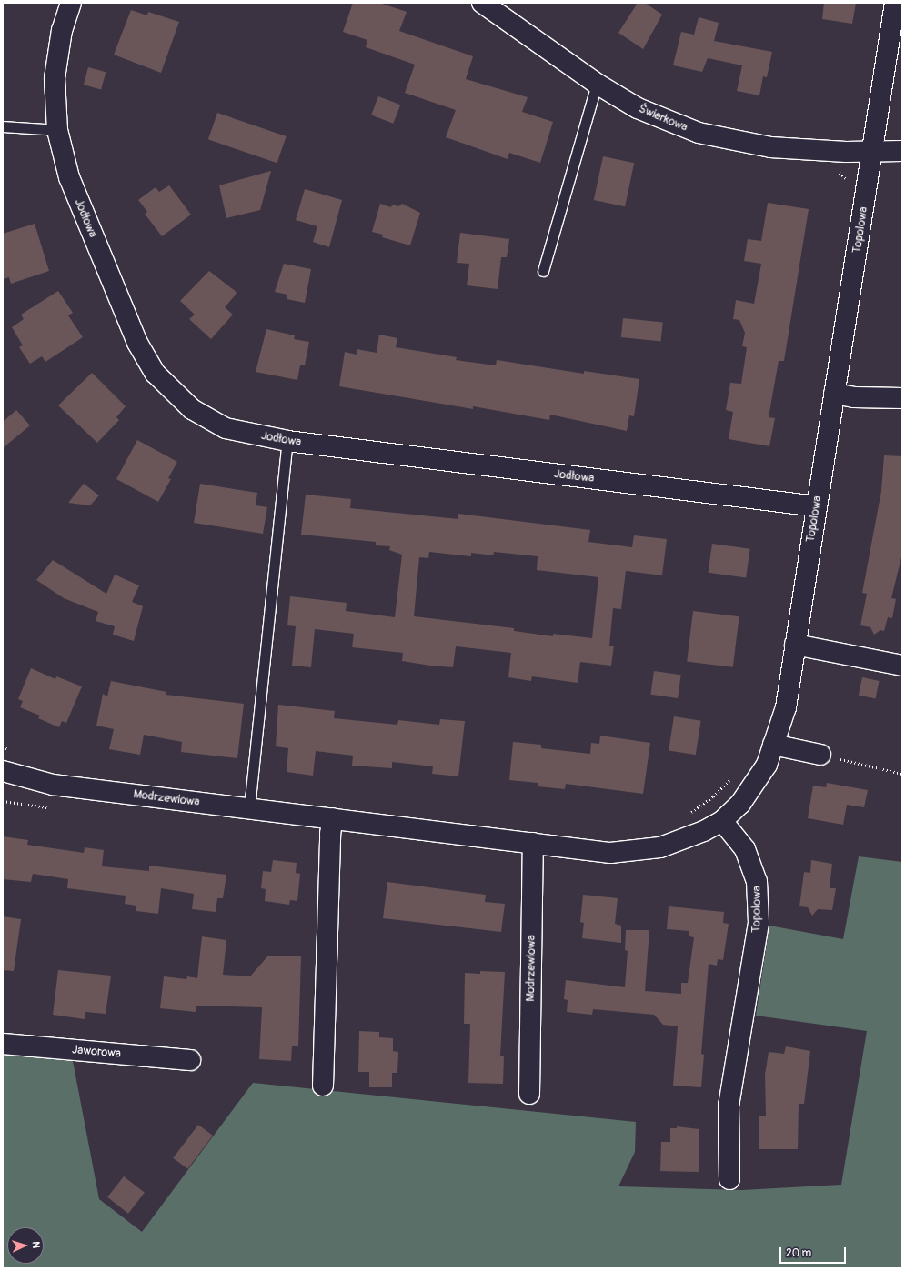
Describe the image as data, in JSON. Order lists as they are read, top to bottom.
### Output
{
  "streets": {
    "street": [
      "Świerkowa",
      "Jodłowa",
      "Topolowa",
      "Modrzewiowa",
      "Jaworowa"
    ]
  },
  "crossings": [
    ["Świerkowa", "Topolowa"],
    ["Jodłowa", "Topolowa"],
    ["Topolowa", "Modrzewiowa"]
  ],
  "scale_bar": "20 m",
  "north": "right"
}
